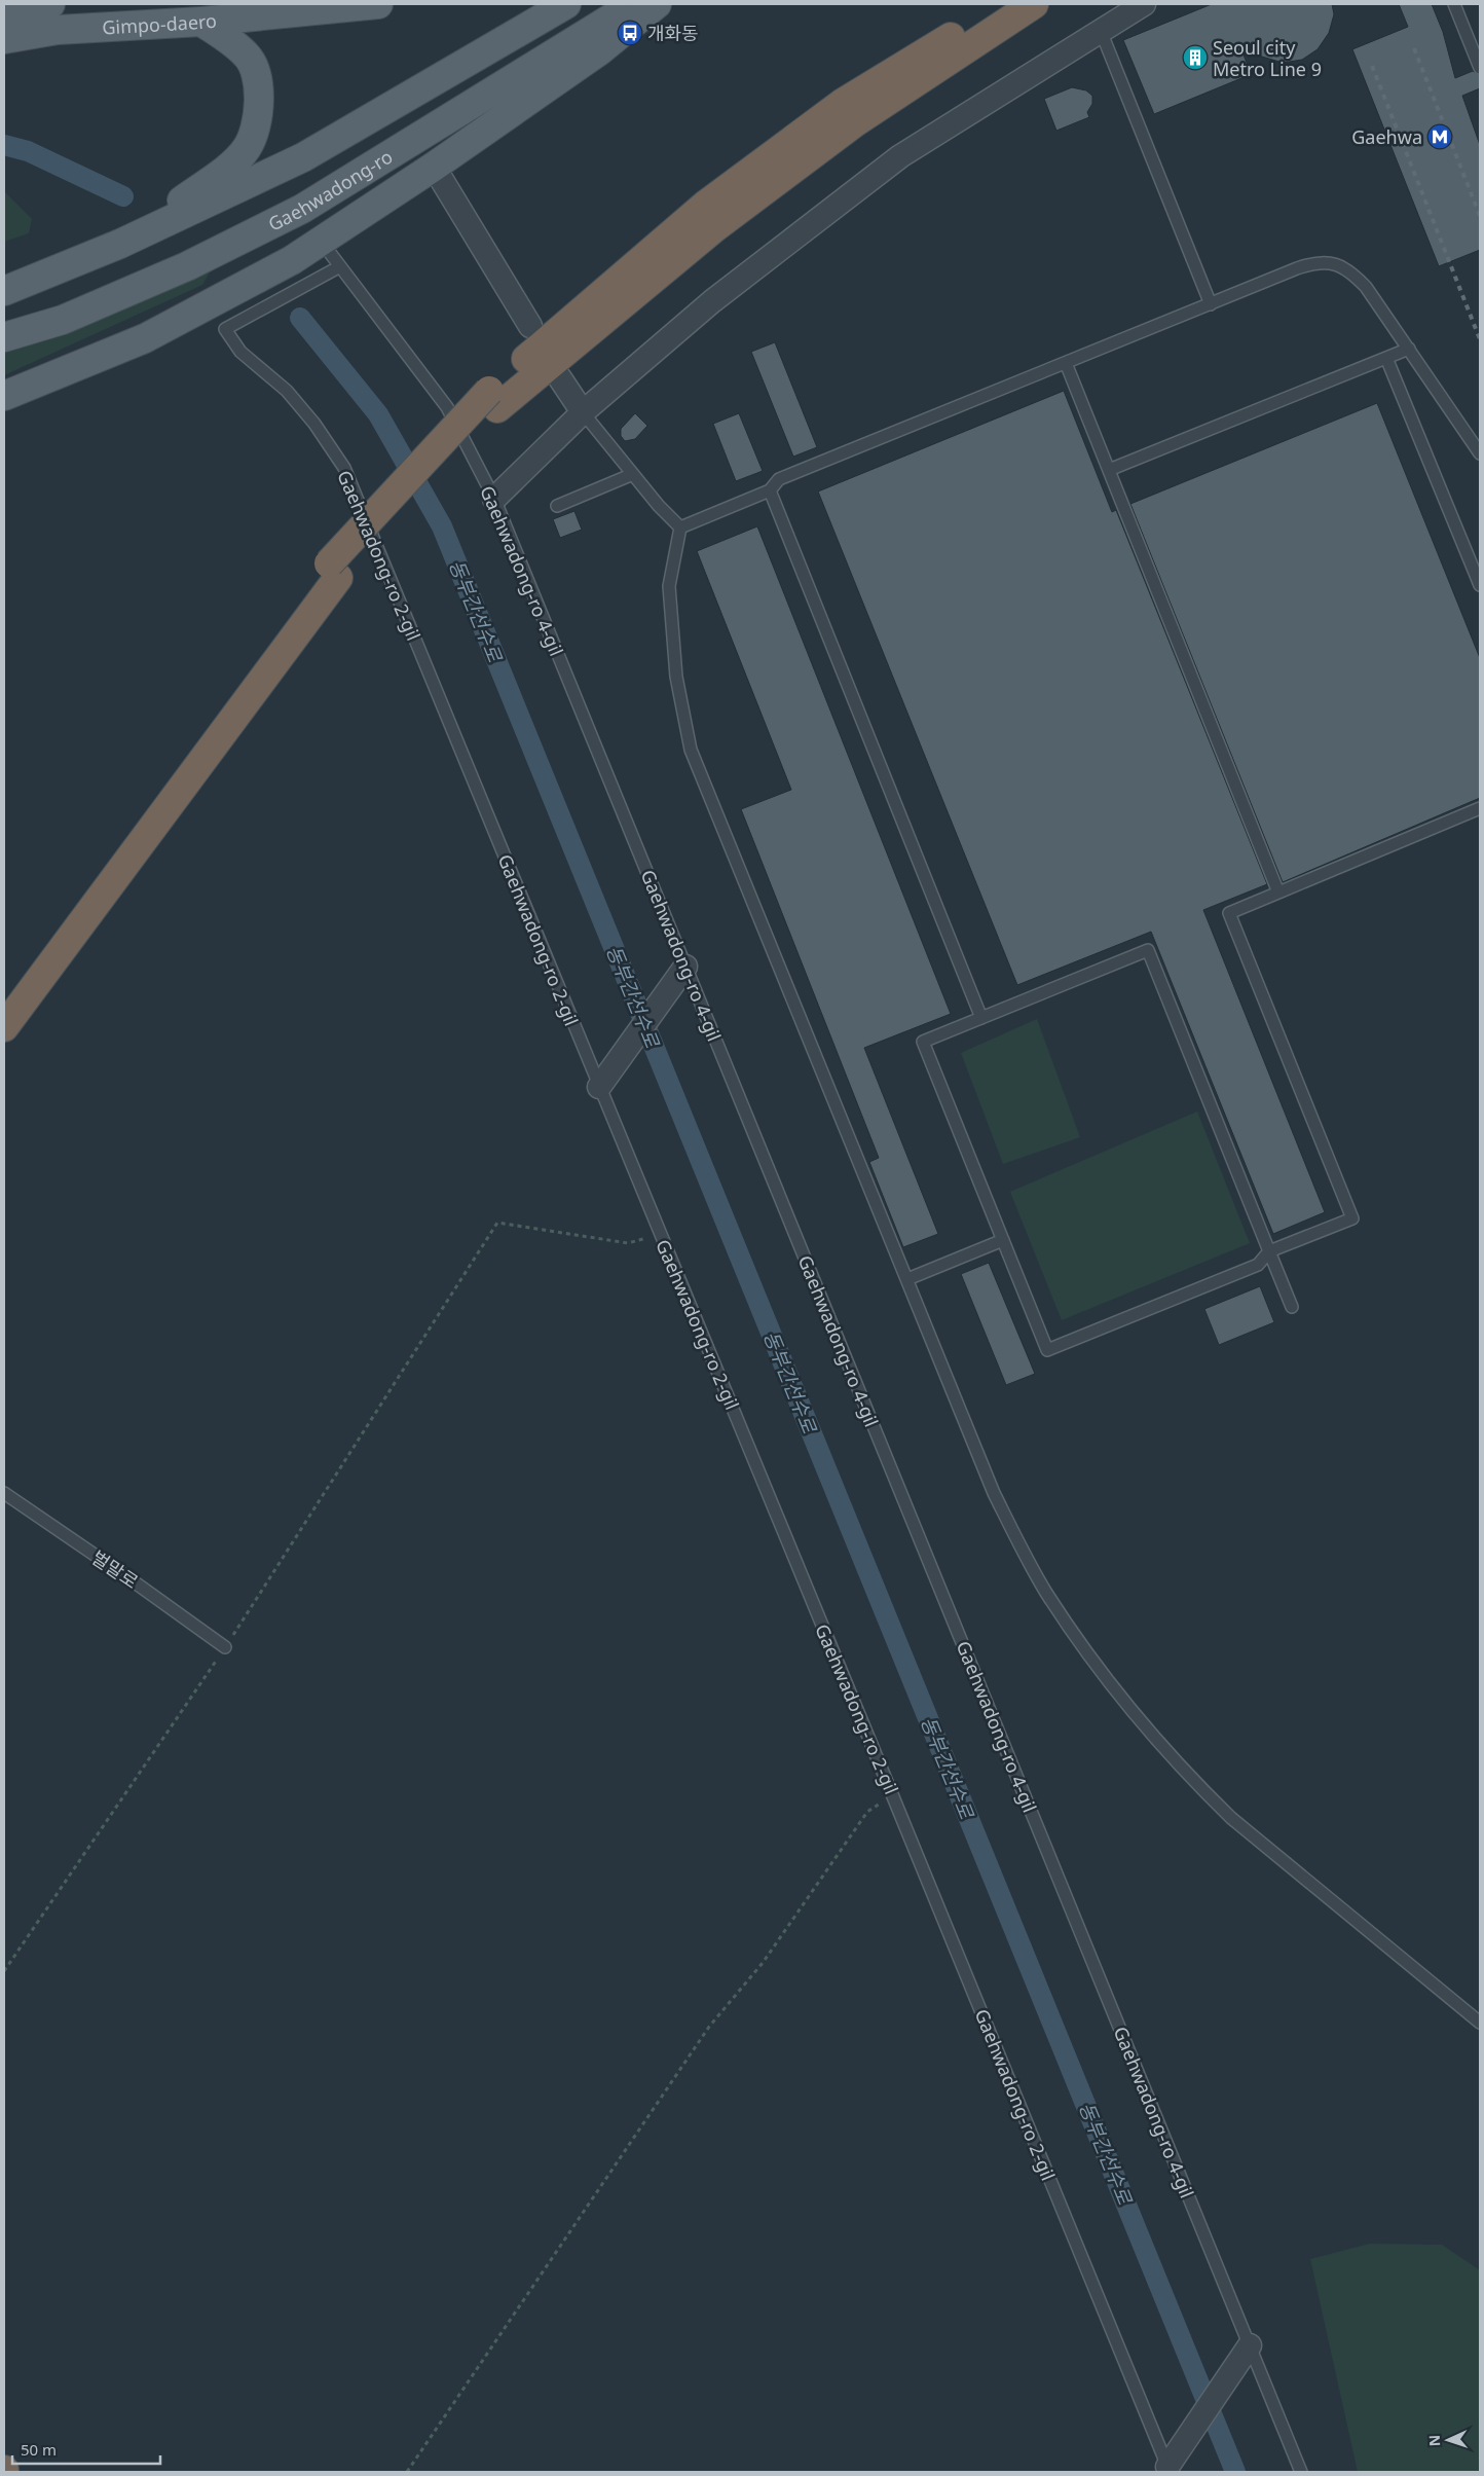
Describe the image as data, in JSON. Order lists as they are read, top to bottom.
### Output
{
  "streets": {
    "main road": ["Gimpo-daero", "Gaehwadong-ro"],
    "lane": ["Gaehwadong-ro 2-gil", "Gaehwadong-ro 4-gil", "벌말로"]
  },
  "crossings": [
    ["Gaehwadong-ro 2-gil", "Gaehwadong-ro 4-gil"]
  ],
  "water": ["동부간선수로"],
  "places": {
    "bus stop": ["개화동"],
    "building": ["Seoul city Metro Line 9"],
    "metro station": ["Gaehwa"]
  },
  "scale_bar": "50 m",
  "north": "left"
}
